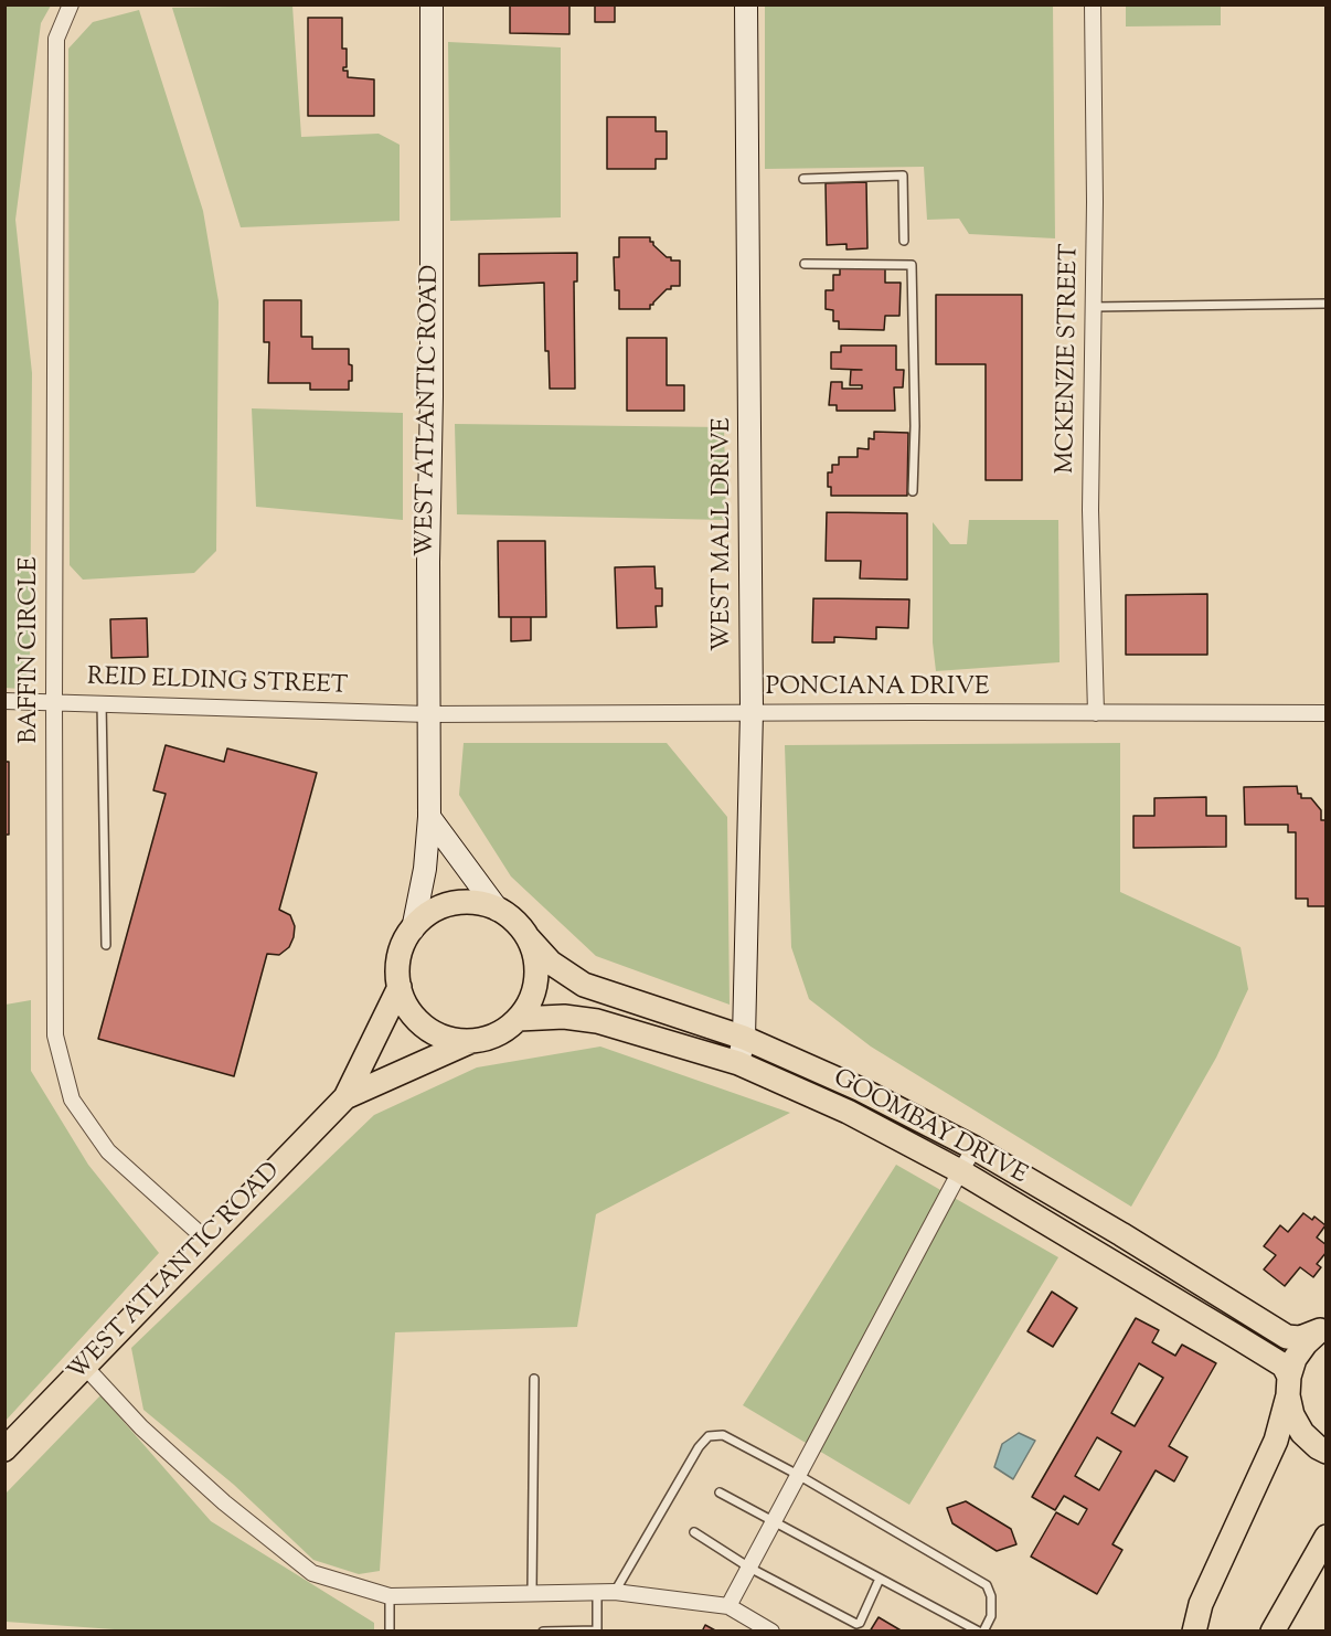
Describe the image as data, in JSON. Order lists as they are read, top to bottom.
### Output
{
  "streets": {
    "main road": ["WEST ATLANTIC ROAD", "GOOMBAY DRIVE"],
    "street": [
      "MCKENZIE STREET",
      "WEST MALL DRIVE",
      "BAFFIN CIRCLE",
      "REID ELDING STREET",
      "PONCIANA DRIVE"
    ]
  },
  "crossings": [
    ["MCKENZIE STREET", "PONCIANA DRIVE"],
    ["WEST ATLANTIC ROAD", "BAFFIN CIRCLE"],
    ["WEST ATLANTIC ROAD", "REID ELDING STREET"],
    ["WEST ATLANTIC ROAD", "PONCIANA DRIVE"],
    ["WEST ATLANTIC ROAD", "GOOMBAY DRIVE"],
    ["WEST MALL DRIVE", "PONCIANA DRIVE"],
    ["WEST MALL DRIVE", "GOOMBAY DRIVE"],
    ["BAFFIN CIRCLE", "REID ELDING STREET"],
    ["REID ELDING STREET", "PONCIANA DRIVE"]
  ]
}
